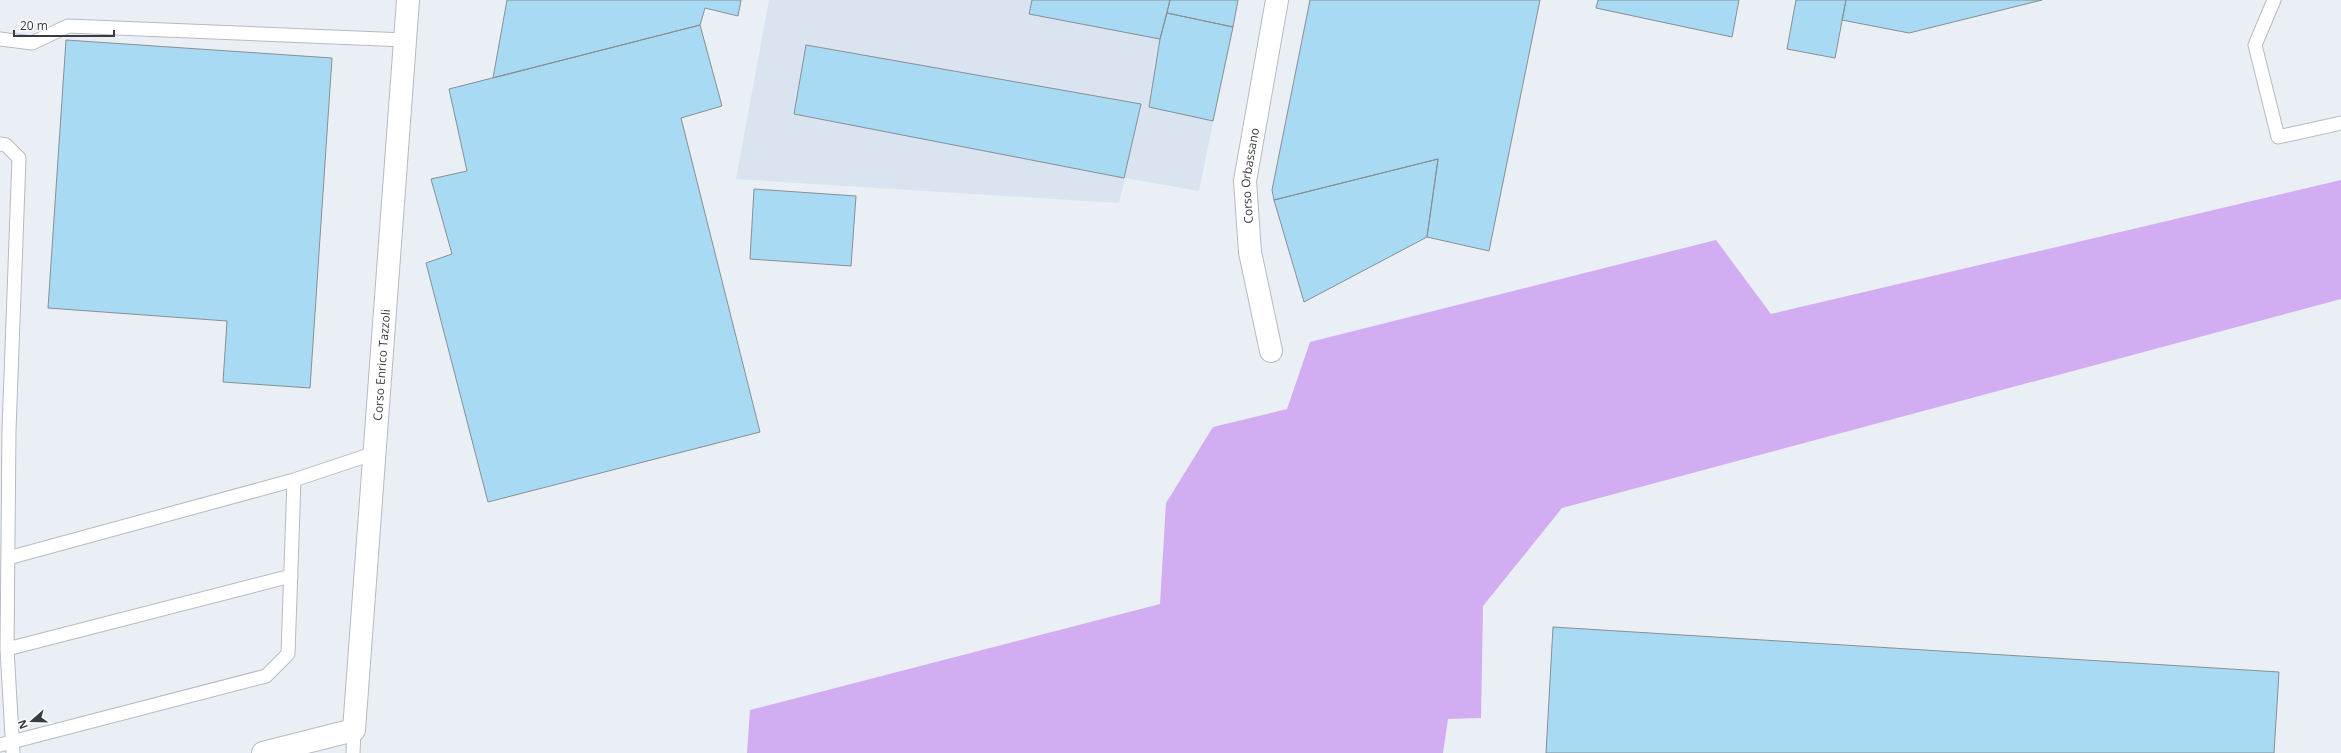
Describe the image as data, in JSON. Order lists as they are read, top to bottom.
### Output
{
  "streets": {
    "street": ["Corso Orbassano", "Corso Enrico Tazzoli"]
  },
  "scale_bar": "20 m",
  "north": "left"
}
